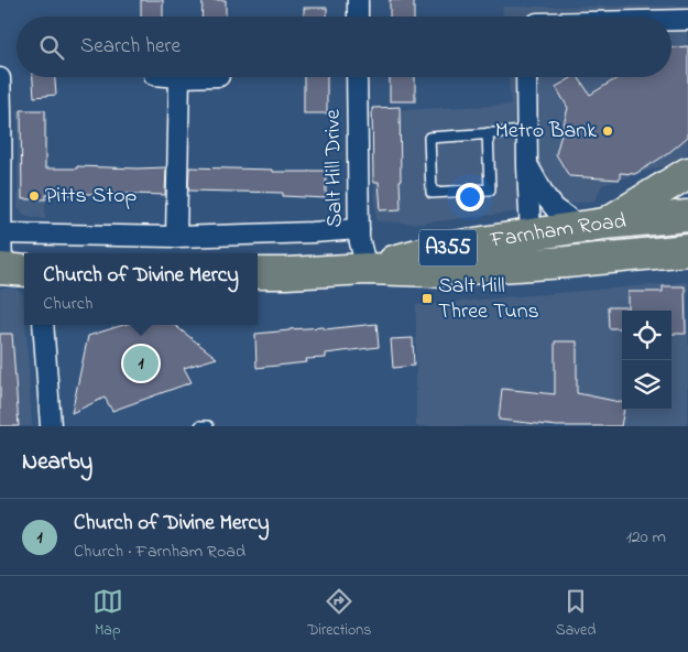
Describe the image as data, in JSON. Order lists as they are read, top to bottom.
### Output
{
  "streets": {
    "main road": ["Farnham Road", "A355"],
    "street": ["Salt Hill Drive"]
  },
  "crossings": [
    ["Salt Hill Drive", "Farnham Road"]
  ],
  "places": {
    "other": ["Metro Bank", "Pitts Stop"],
    "transit": ["Salt Hill Three Tuns"]
  },
  "page": {
    "search": "Search here",
    "popup": ["Church of Divine Mercy", "Church"],
    "pins": "1",
    "heading": "Nearby",
    "list": [
      {
        "mark": "1",
        "name": "Church of Divine Mercy",
        "note": "Church · Farnham Road",
        "value": "120 m"
      }
    ],
    "nav": ["Map", "Directions", "Saved"]
  }
}
